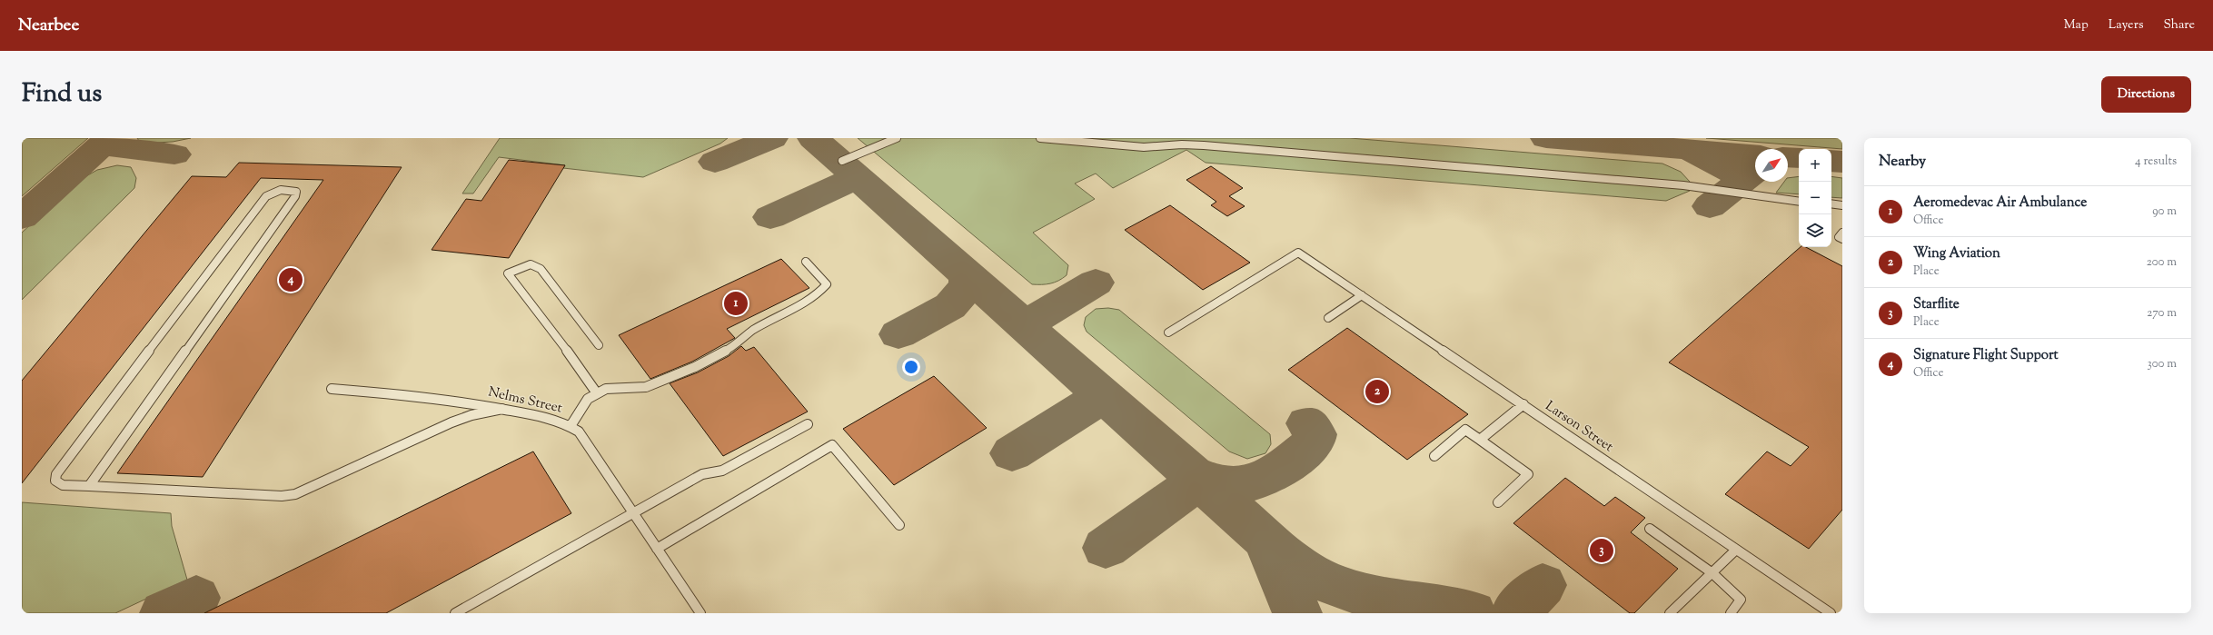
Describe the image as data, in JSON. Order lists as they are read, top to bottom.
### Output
{
  "streets": {
    "lane": ["Nelms Street", "Larson Street"]
  },
  "north": "top right",
  "page": {
    "header": "Nearbee",
    "nav": ["Map", "Layers", "Share"],
    "title": "Find us",
    "buttons": "Directions",
    "heading": ["Nearby", "4 results"],
    "map_buttons": ["+", "−"],
    "list": [
      {
        "mark": "1",
        "name": "Aeromedevac Air Ambulance",
        "note": "Office",
        "value": "90 m"
      },
      {
        "mark": "2",
        "name": "Wing Aviation",
        "note": "Place",
        "value": "200 m"
      },
      {
        "mark": "3",
        "name": "Starflite",
        "note": "Place",
        "value": "270 m"
      },
      {
        "mark": "4",
        "name": "Signature Flight Support",
        "note": "Office",
        "value": "300 m"
      }
    ],
    "pins": [
      "4",
      "1",
      "2",
      "3"
    ]
  }
}
